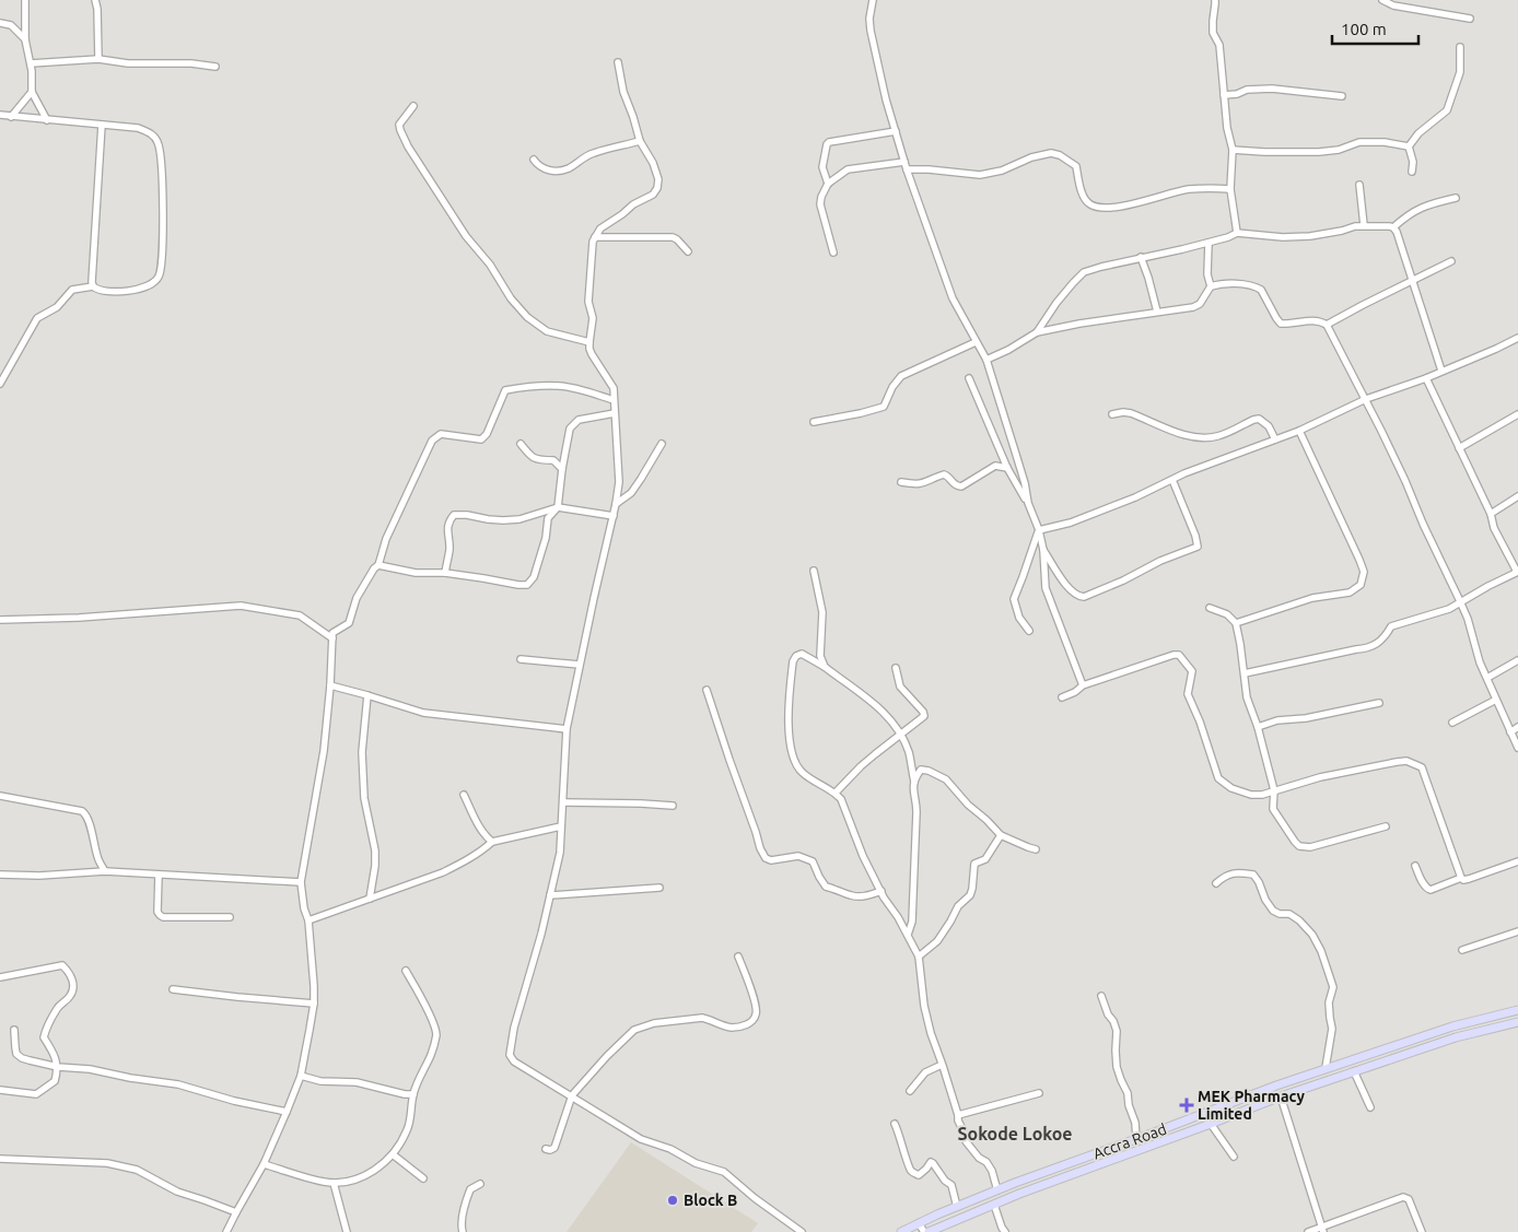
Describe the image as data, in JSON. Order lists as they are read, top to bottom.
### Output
{
  "streets": {
    "main road": ["Accra Road"]
  },
  "districts": ["Sokode Lokoe"],
  "places": {
    "health": ["MEK Pharmacy Limited"],
    "other": ["Block B"]
  },
  "scale_bar": "100 m"
}
